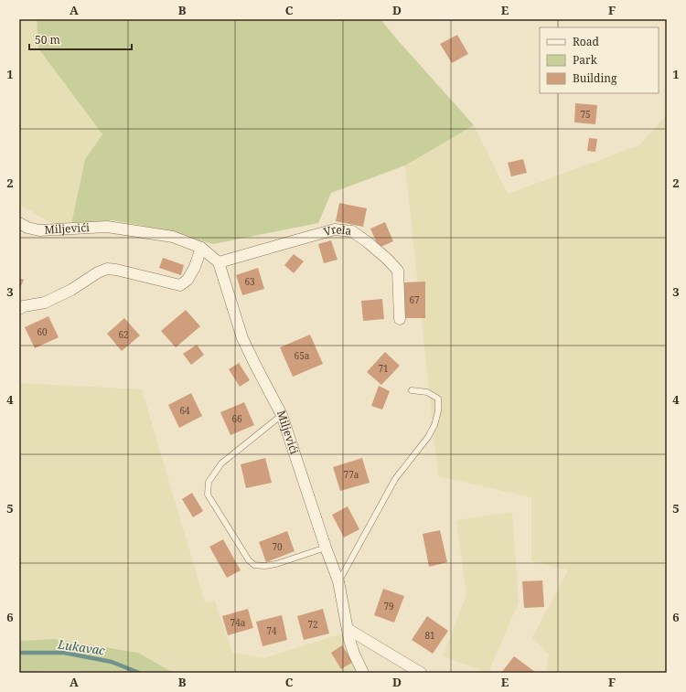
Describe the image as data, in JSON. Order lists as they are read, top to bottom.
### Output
{
  "streets": {
    "street": ["Miljevići", "Vrela"]
  },
  "crossings": [
    ["Miljevići", "Vrela"]
  ],
  "water": ["Lukavac"],
  "house_numbers": [
    "75",
    "63",
    "67",
    "60",
    "62",
    "65a",
    "71",
    "64",
    "66",
    "77a",
    "70",
    "79",
    "74a",
    "72",
    "74",
    "81"
  ],
  "legend": ["Road", "Park", "Building"],
  "scale_bar": "50 m",
  "grid": {
    "columns": [
      "A",
      "B",
      "C",
      "D",
      "E",
      "F"
    ],
    "rows": [
      "1",
      "2",
      "3",
      "4",
      "5",
      "6"
    ]
  }
}
